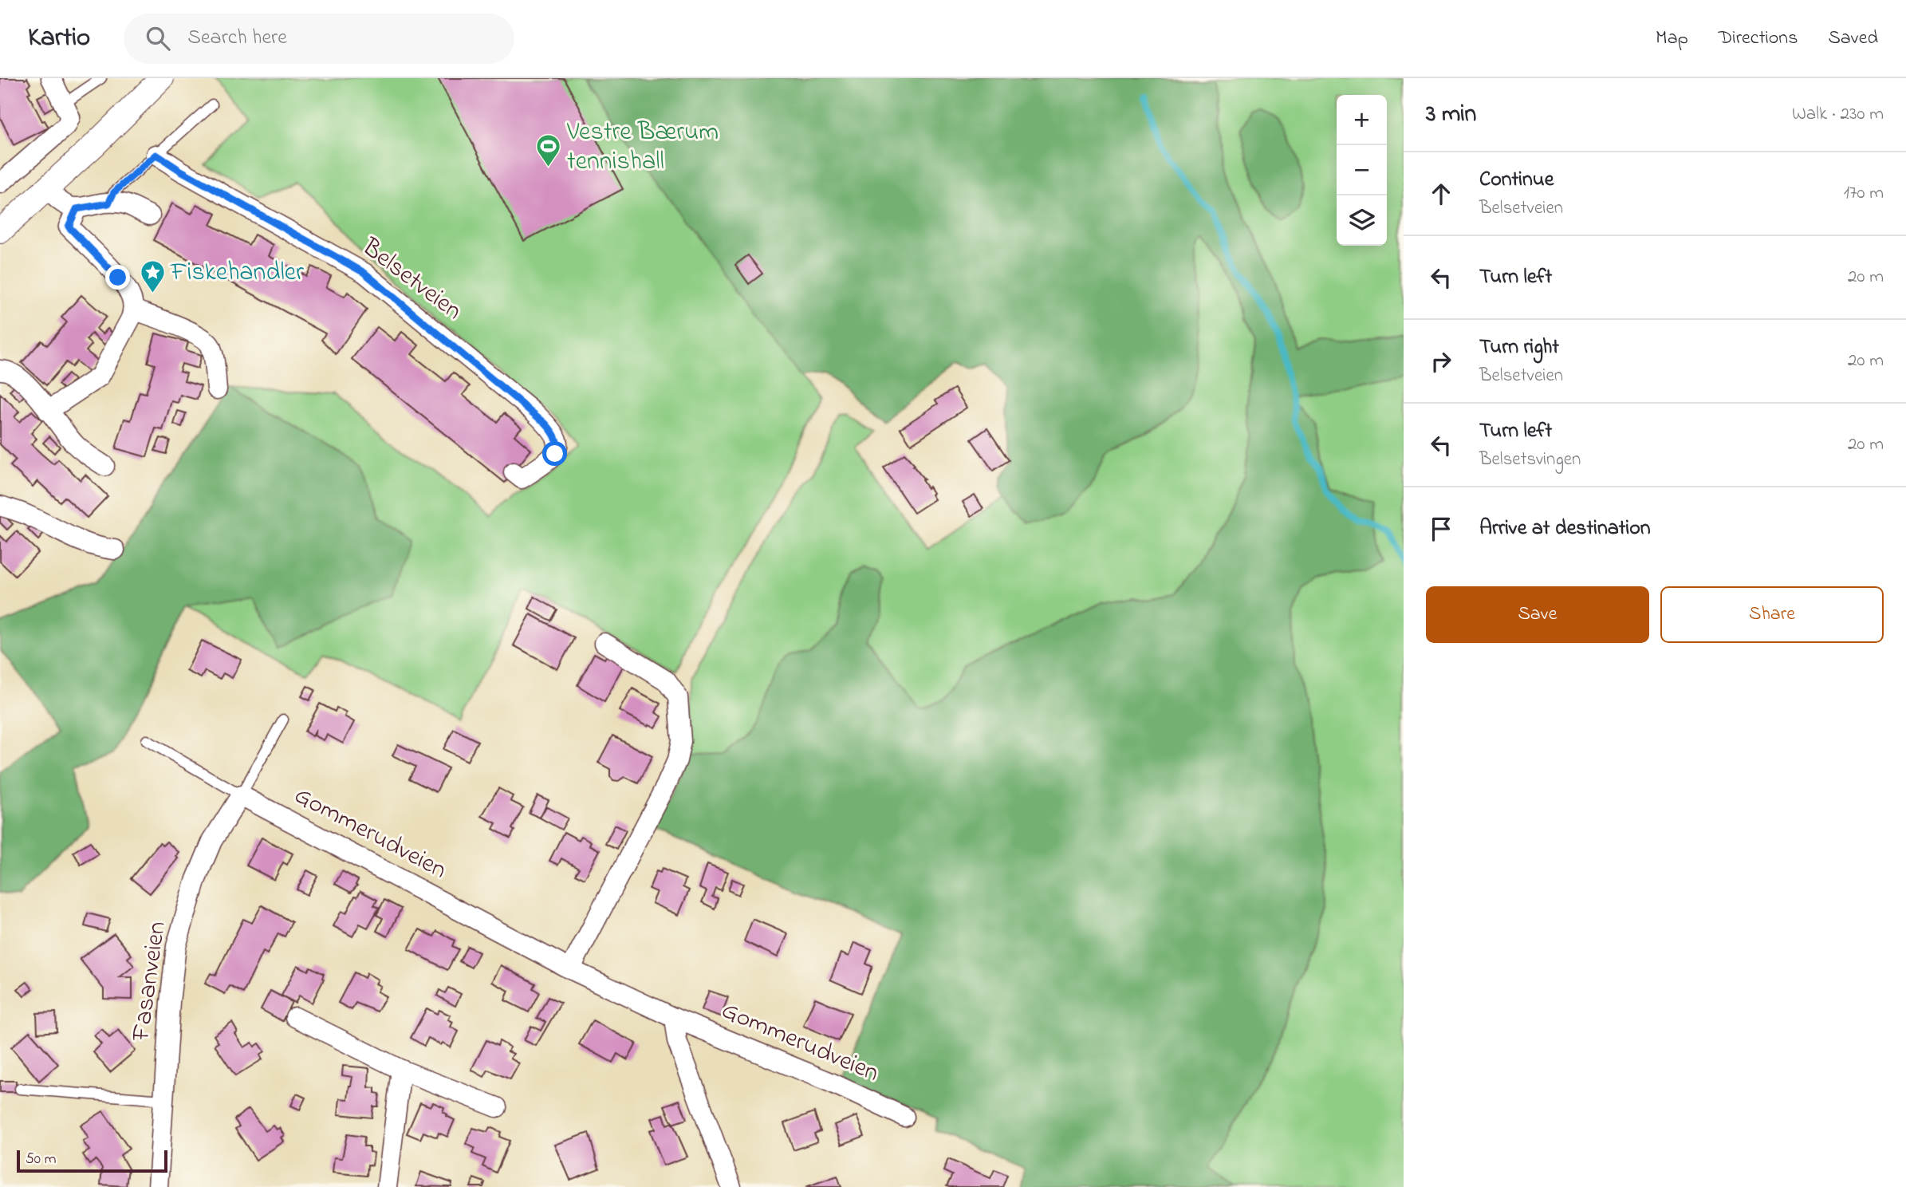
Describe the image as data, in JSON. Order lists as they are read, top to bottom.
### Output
{
  "streets": {
    "street": ["Belsetveien", "Gommerudveien", "Fasanveien"]
  },
  "crossings": [
    ["Gommerudveien", "Fasanveien"]
  ],
  "places": {
    "sports": ["Vestre Bærum tennishall"],
    "place": ["Fiskehandler"]
  },
  "scale_bar": "50 m",
  "page": {
    "header": "Kartio",
    "search": "Search here",
    "nav": ["Map", "Directions", "Saved"],
    "heading": ["3 min", "Walk · 230 m"],
    "map_buttons": ["+", "−"],
    "list": [
      ["Continue", "Belsetveien", "170 m"],
      ["Turn left", "20 m"],
      ["Turn right", "Belsetveien", "20 m"],
      ["Turn left", "Belsetsvingen", "20 m"],
      "Arrive at destination"
    ],
    "buttons": ["Save", "Share"],
    "scale": "50 m"
  }
}
